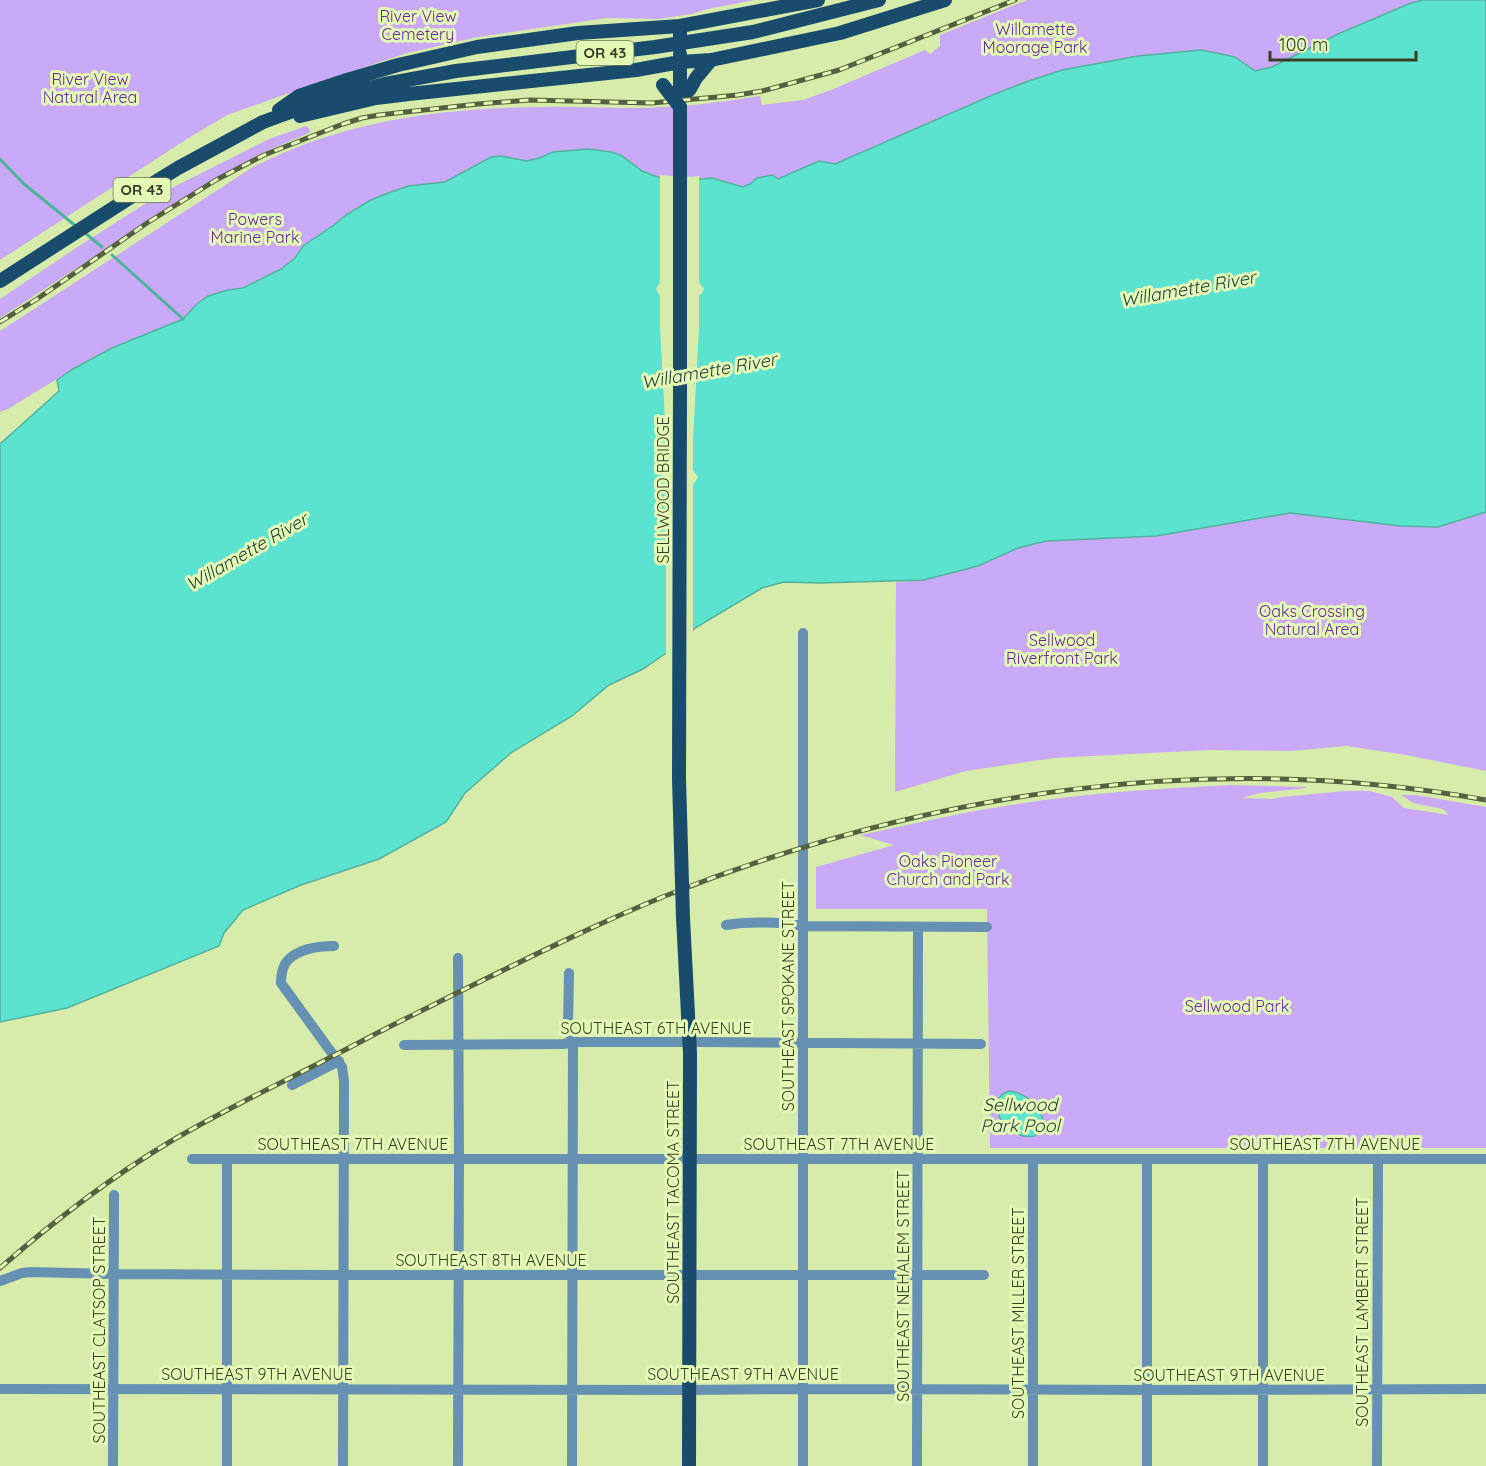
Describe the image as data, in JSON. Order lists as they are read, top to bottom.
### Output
{
  "streets": {
    "main road": ["OR 43", "SELLWOOD BRIDGE", "SOUTHEAST TACOMA STREET"],
    "street": [
      "SOUTHEAST SPOKANE STREET",
      "SOUTHEAST 6TH AVENUE",
      "SOUTHEAST 7TH AVENUE",
      "SOUTHEAST 8TH AVENUE",
      "SOUTHEAST NEHALEM STREET",
      "SOUTHEAST LAMBERT STREET",
      "SOUTHEAST MILLER STREET",
      "SOUTHEAST CLATSOP STREET",
      "SOUTHEAST 9TH AVENUE"
    ]
  },
  "crossings": [
    ["SELLWOOD BRIDGE", "SOUTHEAST TACOMA STREET"],
    ["SOUTHEAST SPOKANE STREET", "SOUTHEAST 6TH AVENUE"],
    ["SOUTHEAST SPOKANE STREET", "SOUTHEAST 7TH AVENUE"],
    ["SOUTHEAST SPOKANE STREET", "SOUTHEAST 8TH AVENUE"],
    ["SOUTHEAST SPOKANE STREET", "SOUTHEAST 9TH AVENUE"],
    ["SOUTHEAST 6TH AVENUE", "SOUTHEAST TACOMA STREET"],
    ["SOUTHEAST 6TH AVENUE", "SOUTHEAST NEHALEM STREET"],
    ["SOUTHEAST 7TH AVENUE", "SOUTHEAST TACOMA STREET"],
    ["SOUTHEAST 7TH AVENUE", "SOUTHEAST NEHALEM STREET"],
    ["SOUTHEAST 7TH AVENUE", "SOUTHEAST LAMBERT STREET"],
    ["SOUTHEAST 7TH AVENUE", "SOUTHEAST MILLER STREET"],
    ["SOUTHEAST TACOMA STREET", "SOUTHEAST 8TH AVENUE"],
    ["SOUTHEAST TACOMA STREET", "SOUTHEAST 9TH AVENUE"],
    ["SOUTHEAST 8TH AVENUE", "SOUTHEAST NEHALEM STREET"],
    ["SOUTHEAST 8TH AVENUE", "SOUTHEAST CLATSOP STREET"],
    ["SOUTHEAST NEHALEM STREET", "SOUTHEAST 9TH AVENUE"],
    ["SOUTHEAST LAMBERT STREET", "SOUTHEAST 9TH AVENUE"],
    ["SOUTHEAST MILLER STREET", "SOUTHEAST 9TH AVENUE"],
    ["SOUTHEAST CLATSOP STREET", "SOUTHEAST 9TH AVENUE"]
  ],
  "water": ["Willamette River", "Sellwood Park Pool"],
  "parks": [
    "River View Cemetery",
    "Willamette Moorage Park",
    "River View Natural Area",
    "Powers Marine Park",
    "Oaks Crossing Natural Area",
    "Sellwood Riverfront Park",
    "Oaks Pioneer Church and Park",
    "Sellwood Park"
  ],
  "scale_bar": "100 m"
}
